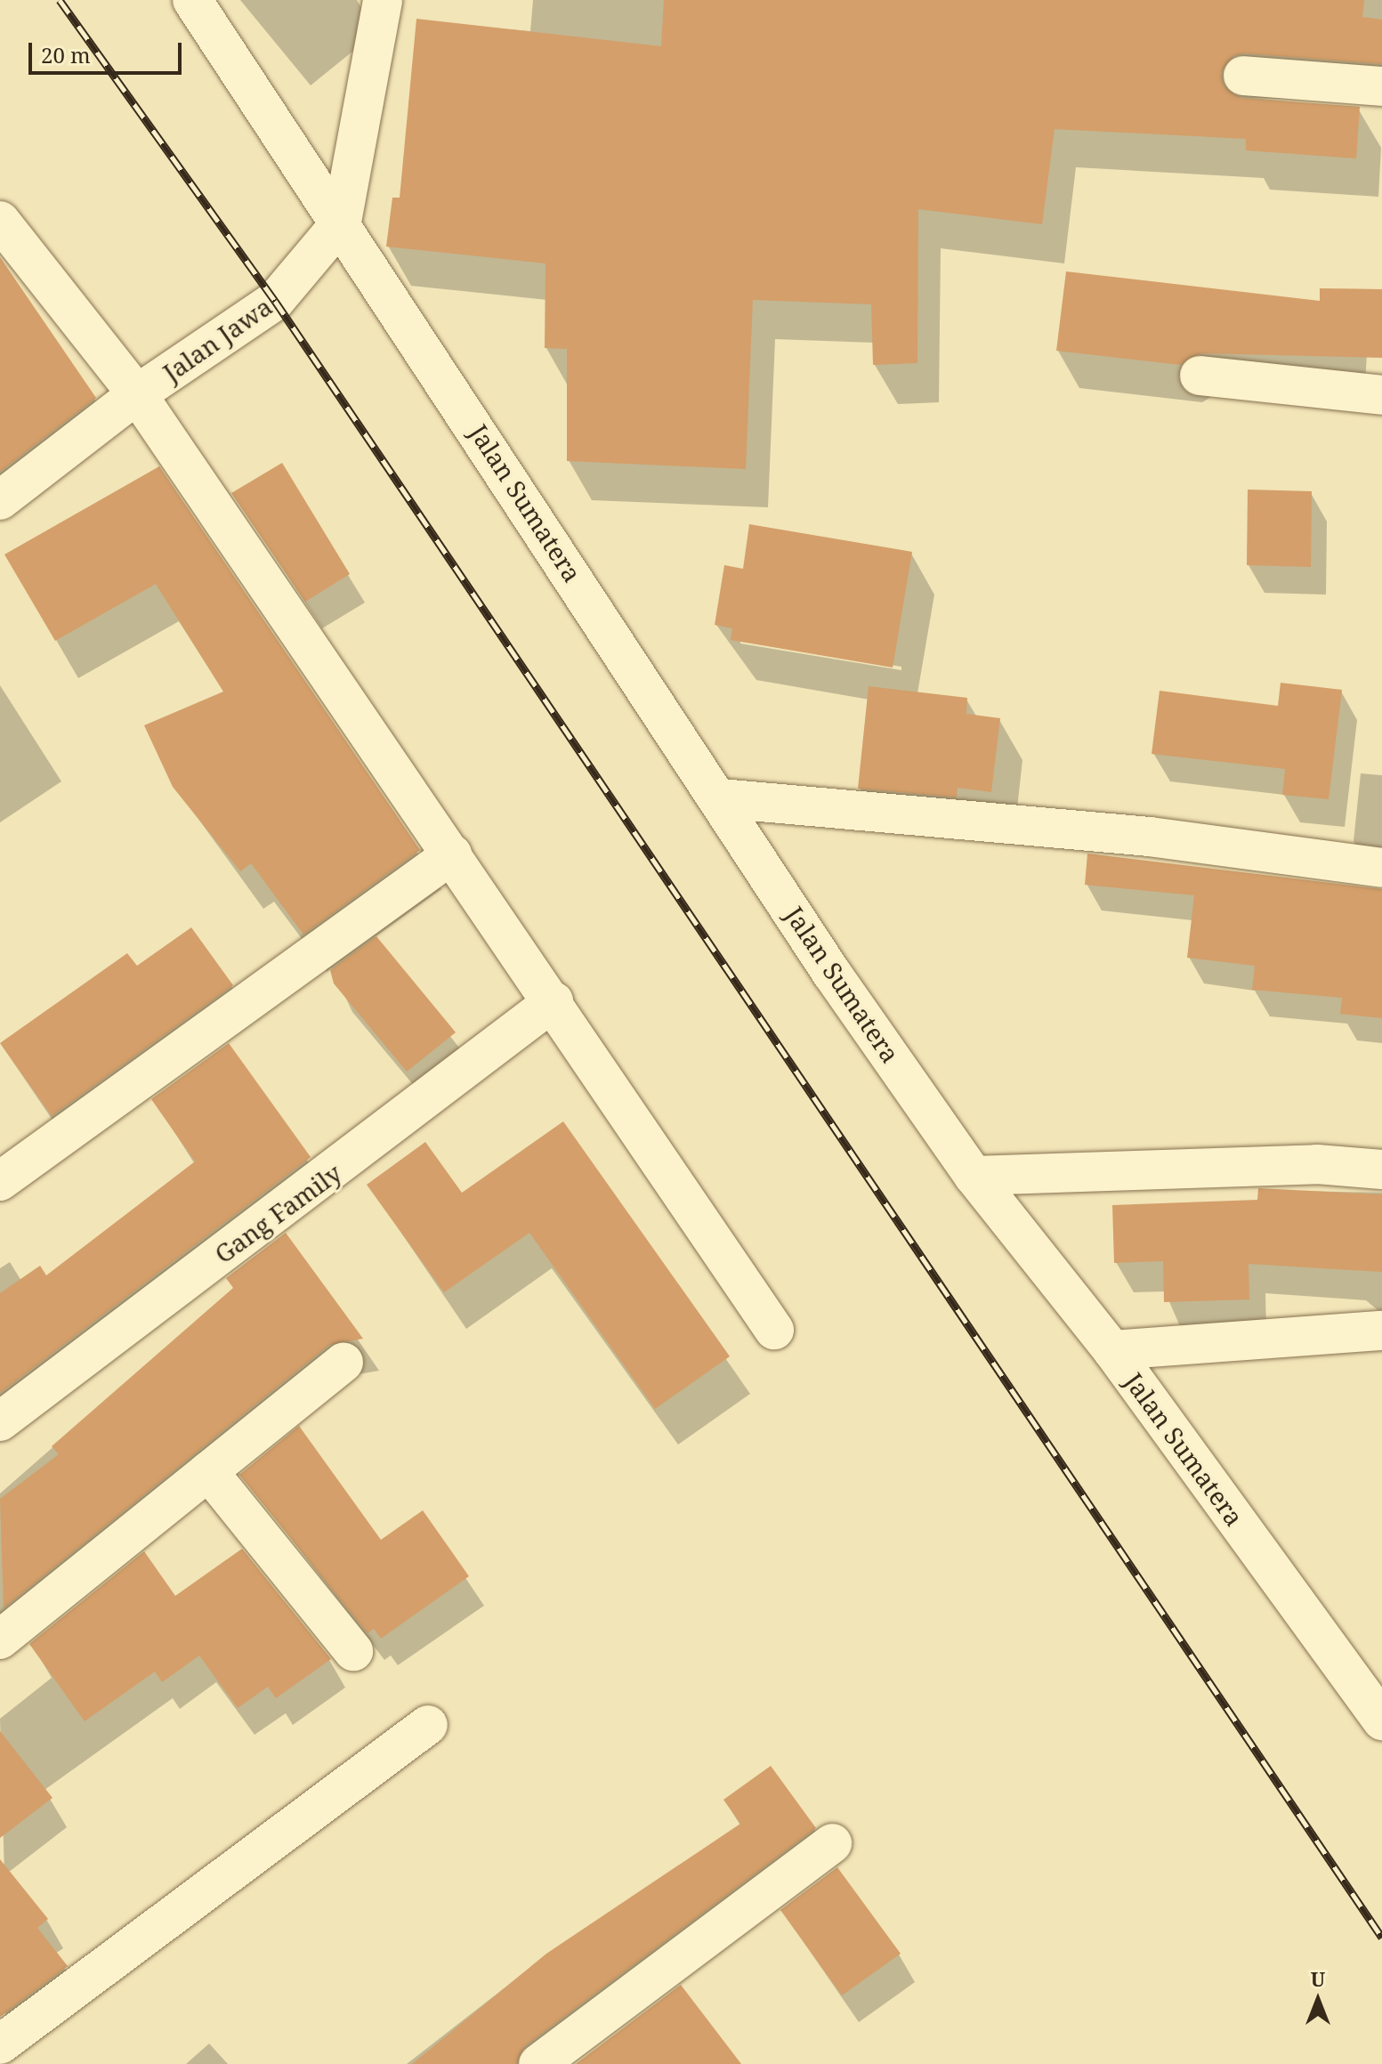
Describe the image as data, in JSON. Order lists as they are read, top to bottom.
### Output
{
  "streets": {
    "street": ["Jalan Jawa", "Jalan Sumatera", "Gang Family"]
  },
  "crossings": [
    ["Jalan Jawa", "Jalan Sumatera"]
  ],
  "scale_bar": "20 m",
  "north": "top"
}
